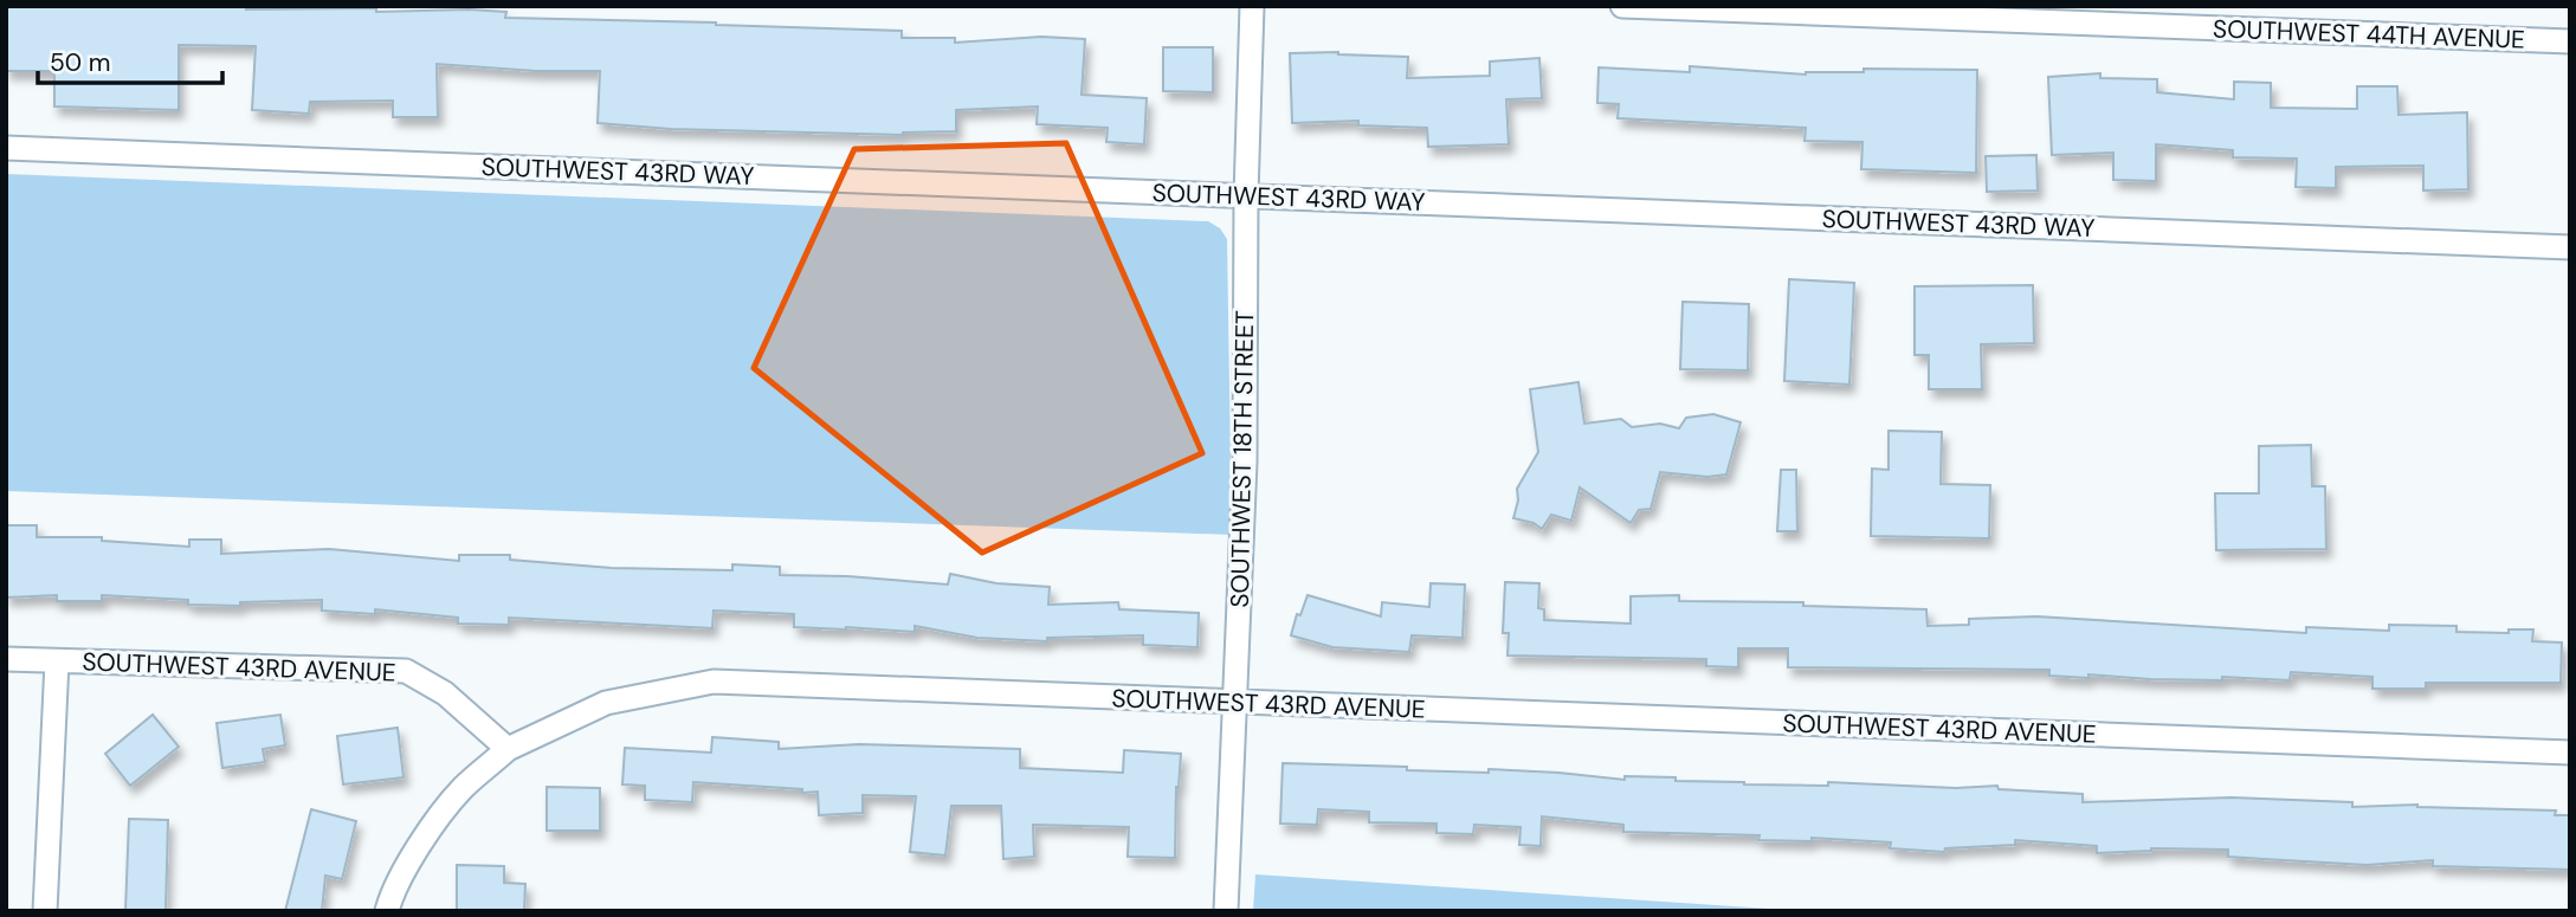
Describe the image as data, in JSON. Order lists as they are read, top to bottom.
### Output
{
  "streets": {
    "street": [
      "SOUTHWEST 44TH AVENUE",
      "SOUTHWEST 43RD WAY",
      "SOUTHWEST 18TH STREET",
      "SOUTHWEST 43RD AVENUE"
    ]
  },
  "crossings": [
    ["SOUTHWEST 43RD WAY", "SOUTHWEST 18TH STREET"],
    ["SOUTHWEST 18TH STREET", "SOUTHWEST 43RD AVENUE"]
  ],
  "scale_bar": "50 m"
}
